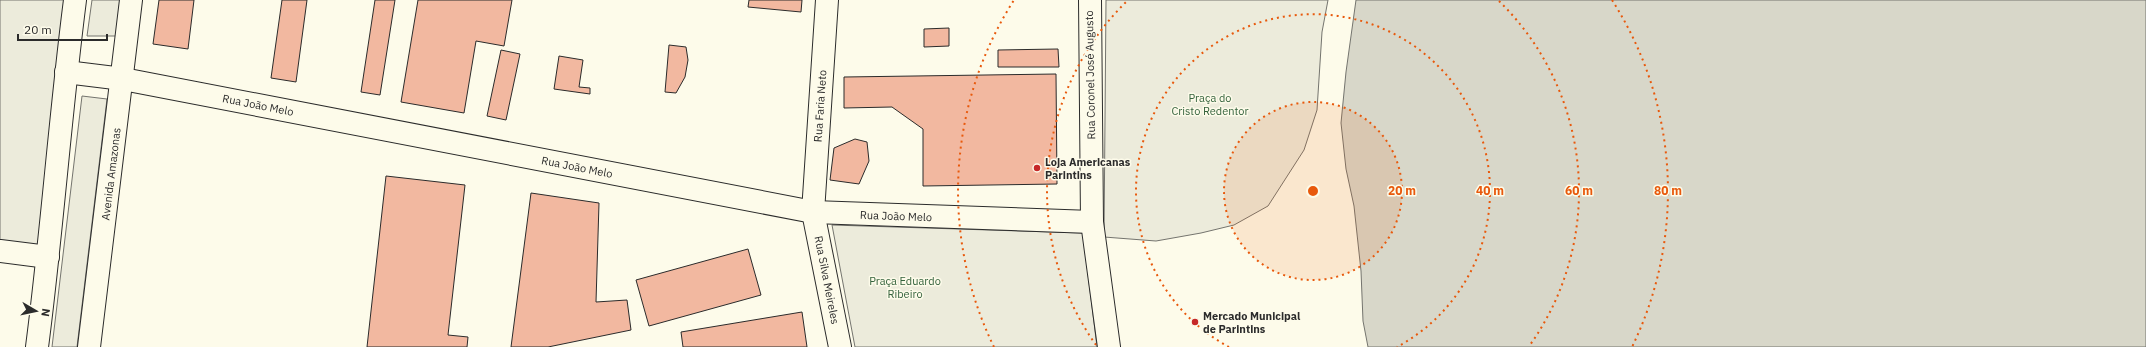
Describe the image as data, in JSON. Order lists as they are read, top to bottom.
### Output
{
  "streets": {
    "street": [
      "Rua Coronel José Augusto",
      "Rua João Melo",
      "Rua Faria Neto",
      "Avenida Amazonas",
      "Rua Silva Meireles"
    ]
  },
  "crossings": [
    ["Rua Coronel José Augusto", "Rua João Melo"],
    ["Rua João Melo", "Rua Faria Neto"],
    ["Rua João Melo", "Avenida Amazonas"],
    ["Rua João Melo", "Rua Silva Meireles"],
    ["Rua Faria Neto", "Rua Silva Meireles"]
  ],
  "parks": ["Praça do Cristo Redentor", "Praça Eduardo Ribeiro"],
  "places": ["Loja Americanas Parintins", "Mercado Municipal de Parintins"],
  "scale_bar": "20 m",
  "north": "right",
  "rings": [
    "20 m",
    "40 m",
    "60 m",
    "80 m"
  ]
}
